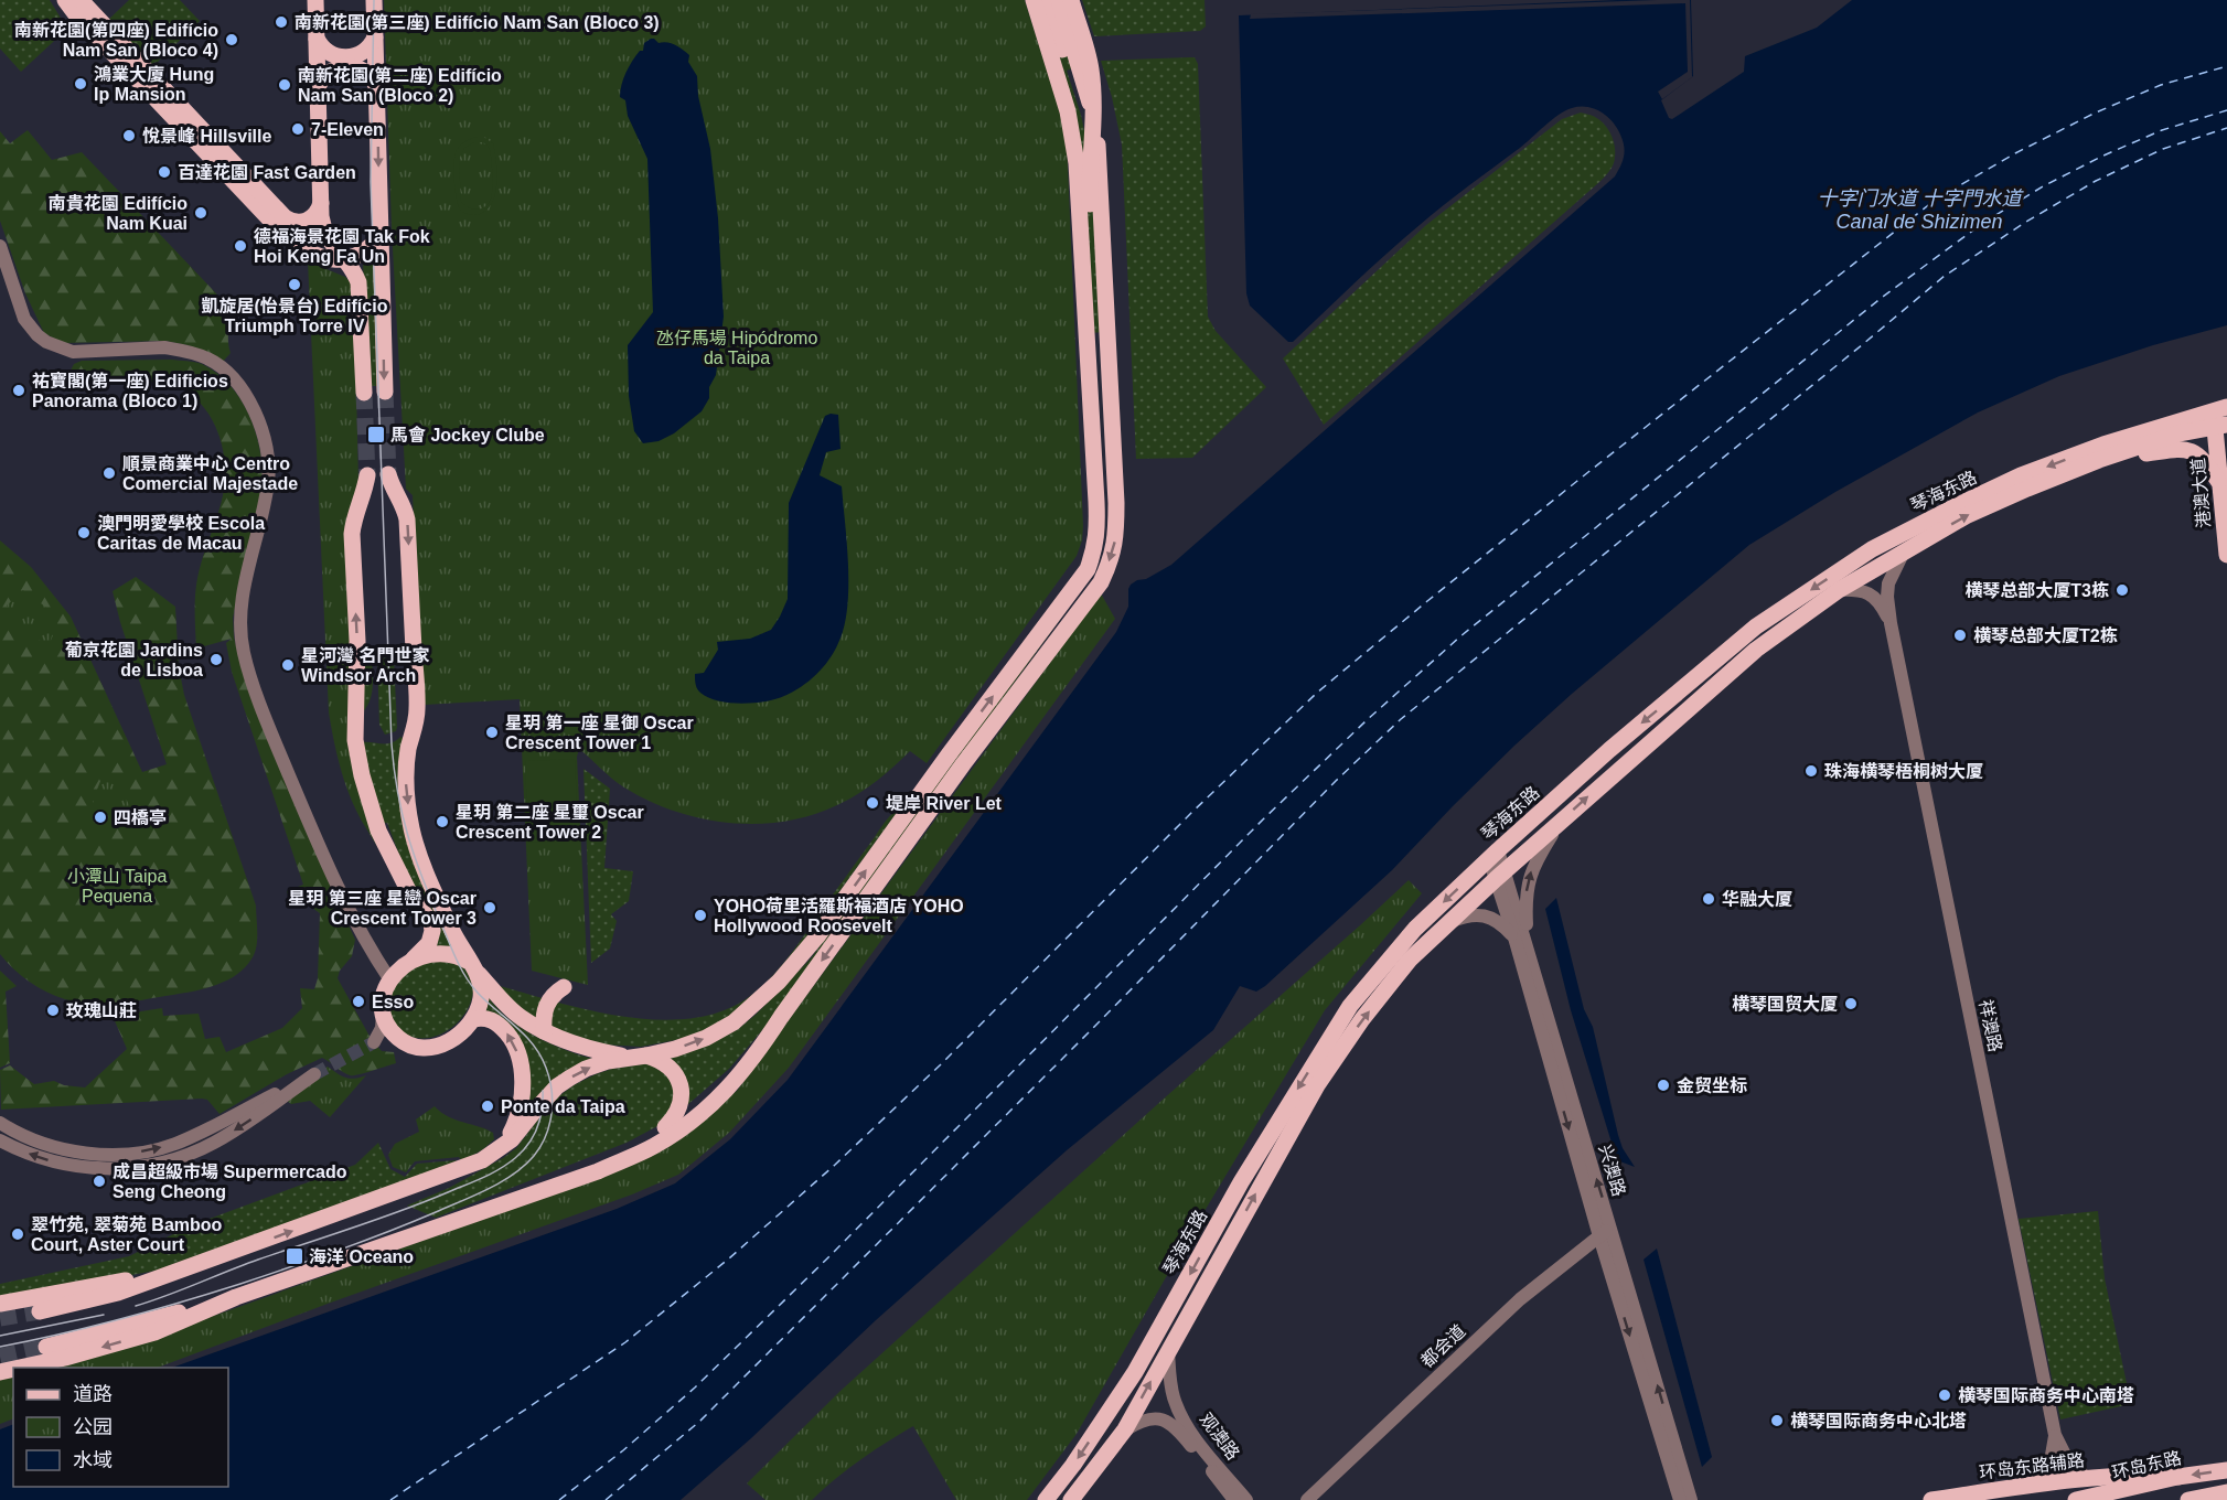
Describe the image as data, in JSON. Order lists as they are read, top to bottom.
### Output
{
  "streets": {
    "main road": [
      "琴海东路",
      "港澳大道",
      "环岛东路",
      "环岛东路辅路"
    ],
    "street": [
      "祥澳路",
      "兴澳路",
      "都会道",
      "观澳路"
    ]
  },
  "crossings": [
    ["琴海东路", "港澳大道"],
    ["琴海东路", "祥澳路"],
    ["琴海东路", "兴澳路"],
    ["琴海东路", "观澳路"],
    ["祥澳路", "环岛东路辅路"],
    ["兴澳路", "都会道"],
    ["环岛东路", "环岛东路辅路"]
  ],
  "water": ["十字门水道 十字門水道 Canal de Shizimen"],
  "parks": ["氹仔馬場 Hipódromo da Taipa", "小潭山 Taipa Pequena"],
  "places": {
    "other": [
      "南新花園(第三座) Edifício Nam San (Bloco 3)",
      "南新花園(第四座) Edifício Nam San (Bloco 4)",
      "鴻業大廈 Hung Ip Mansion",
      "南新花園(第二座) Edifício Nam San (Bloco 2)",
      "7-Eleven",
      "悅景峰 Hillsville",
      "百達花園 Fast Garden",
      "南貴花園 Edifício Nam Kuai",
      "德福海景花園 Tak Fok Hoi Keng Fa Un",
      "凱旋居(怡景台) Edifício Triumph Torre IV",
      "祐寶閣(第一座) Edificios Panorama (Bloco 1)",
      "順景商業中心 Centro Comercial Majestade",
      "澳門明愛學校 Escola Caritas de Macau",
      "横琴总部大厦T3栋",
      "横琴总部大厦T2栋",
      "葡京花園 Jardins de Lisboa",
      "星河灣 名門世家 Windsor Arch",
      "星玥 第一座 星御 Oscar Crescent Tower 1",
      "珠海横琴梧桐树大厦",
      "堤岸 River Let",
      "四橋亭",
      "星玥 第二座 星璽 Oscar Crescent Tower 2",
      "华融大厦",
      "星玥 第三座 星巒 Oscar Crescent Tower 3",
      "YOHO荷里活羅斯福酒店 YOHO Hollywood Roosevelt",
      "Esso",
      "横琴国贸大厦",
      "玫瑰山莊",
      "金贸坐标",
      "Ponte da Taipa",
      "成昌超級市場 Supermercado Seng Cheong",
      "翠竹苑, 翠菊苑 Bamboo Court, Aster Court",
      "横琴国际商务中心南塔",
      "横琴国际商务中心北塔"
    ],
    "transit": ["馬會 Jockey Clube", "海洋 Oceano"]
  },
  "legend": ["道路", "公园", "水域"]
}
